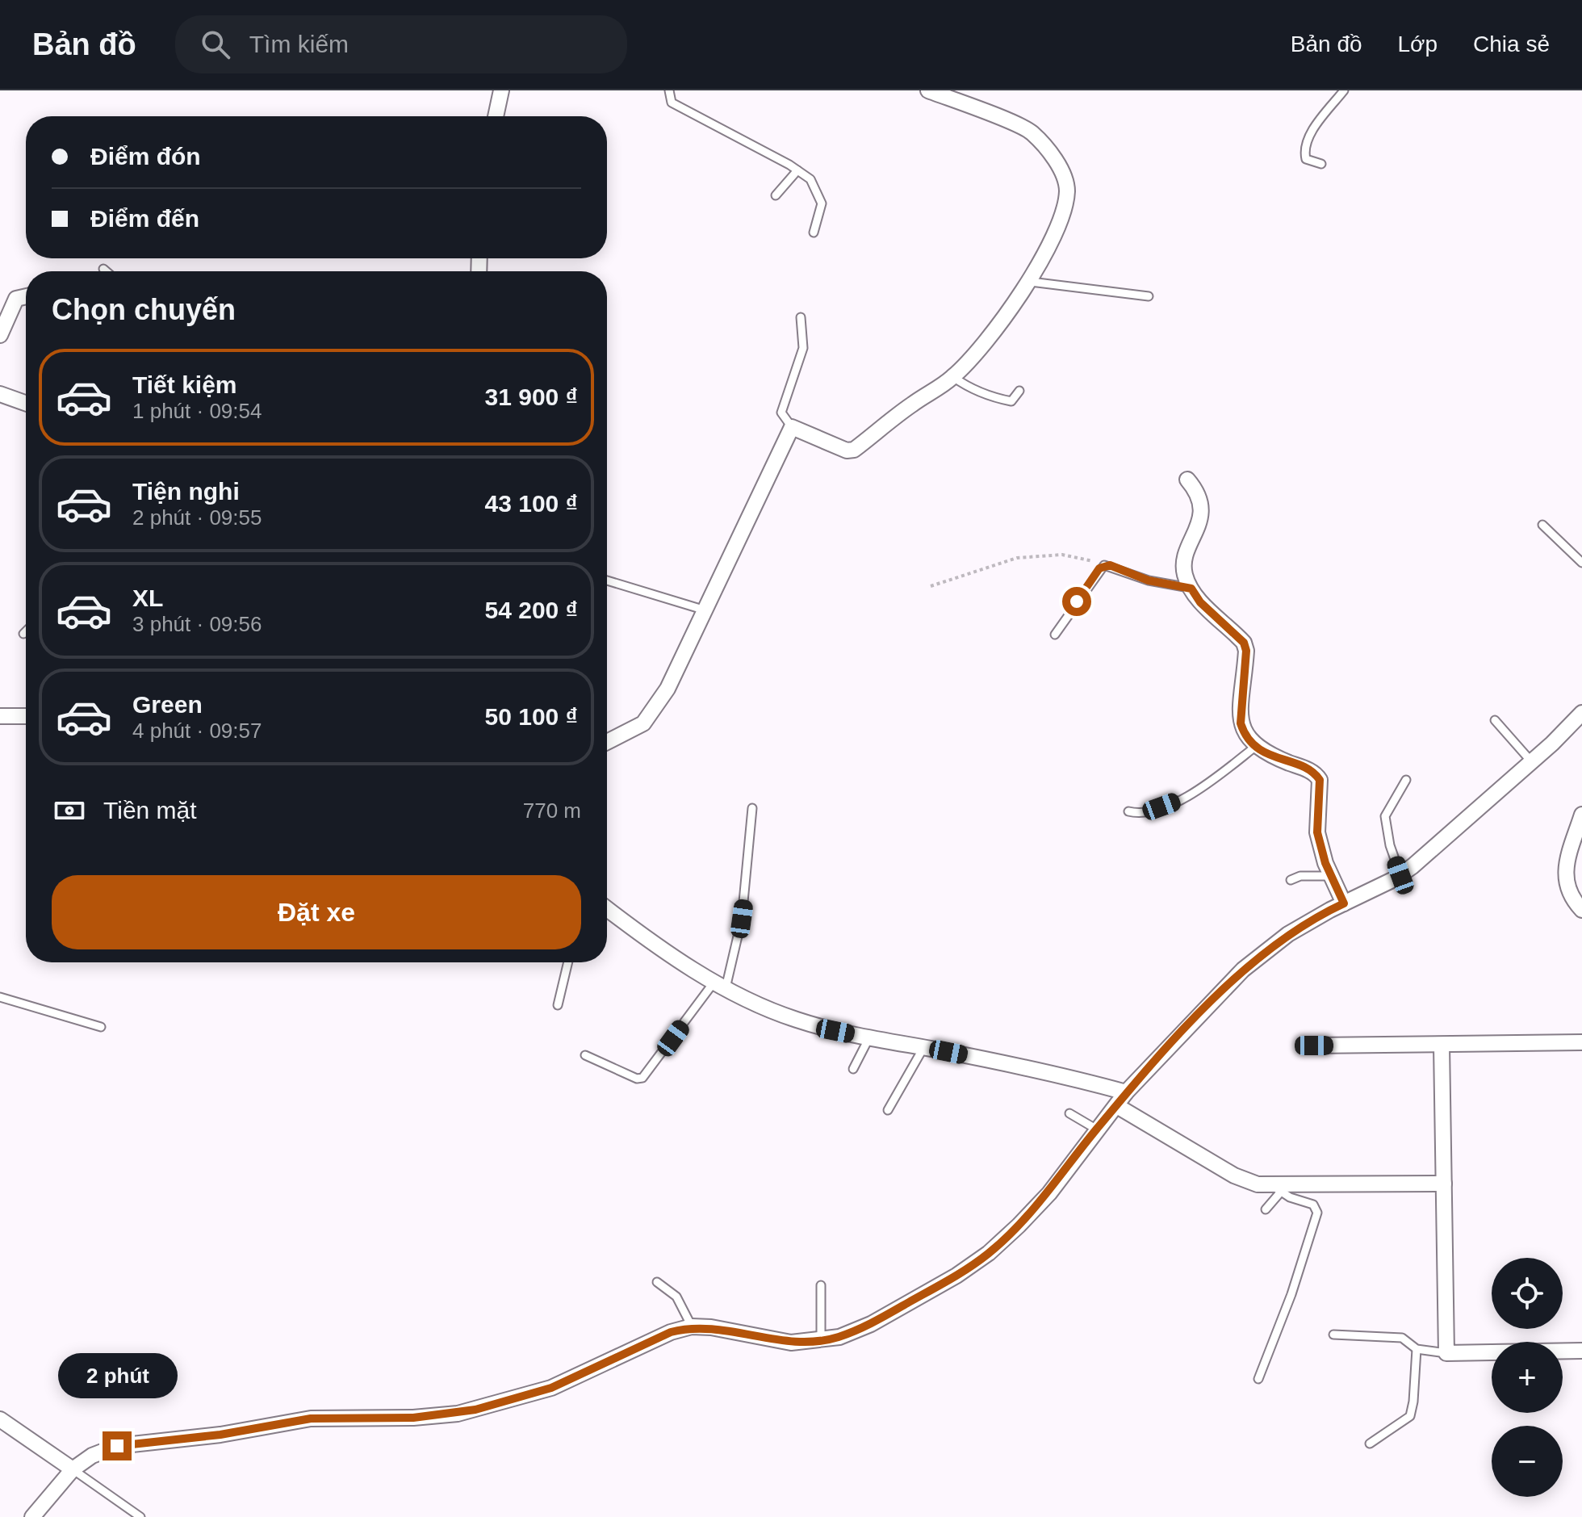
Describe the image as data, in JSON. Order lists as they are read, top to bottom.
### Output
{
  "page": {
    "header": "Bản đồ",
    "search": "Tìm kiếm",
    "nav": ["Bản đồ", "Lớp", "Chia sẻ"],
    "banner": ["Điểm đón", "Điểm đến"],
    "heading": "Chọn chuyến",
    "list": [
      {
        "name": "Tiết kiệm",
        "note": "1 phút · 09:54",
        "value": "31 900 ₫"
      },
      {
        "name": "Tiện nghi",
        "note": "2 phút · 09:55",
        "value": "43 100 ₫"
      },
      {
        "name": "XL",
        "note": "3 phút · 09:56",
        "value": "54 200 ₫"
      },
      {
        "name": "Green",
        "note": "4 phút · 09:57",
        "value": "50 100 ₫"
      }
    ],
    "pay": ["Tiền mặt", "770 m"],
    "buttons": "Đặt xe",
    "map_buttons": ["+", "−"],
    "bubble": "2 phút"
  }
}
